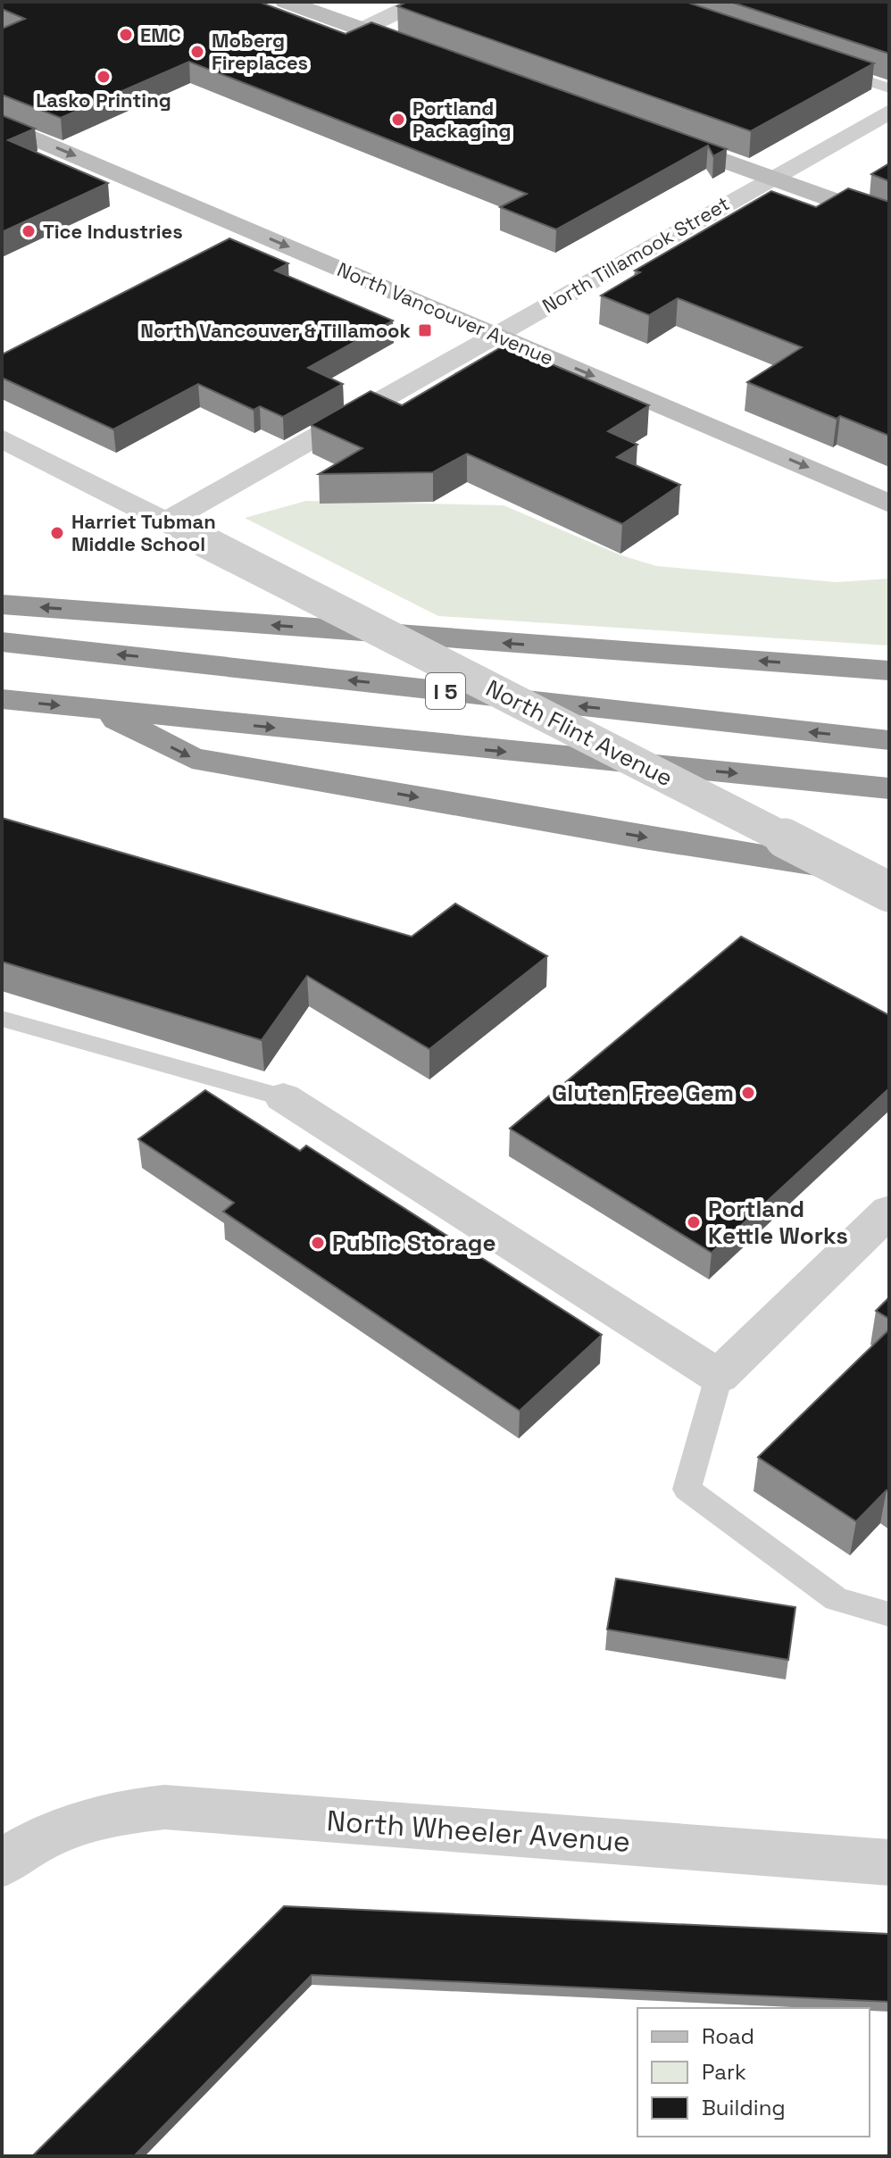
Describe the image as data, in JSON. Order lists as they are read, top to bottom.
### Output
{
  "streets": {
    "highway": ["I 5"],
    "main road": ["North Vancouver Avenue"],
    "street": ["North Tillamook Street", "North Flint Avenue", "North Wheeler Avenue"]
  },
  "crossings": [
    ["North Tillamook Street", "North Vancouver Avenue"],
    ["North Tillamook Street", "North Flint Avenue"]
  ],
  "places": {
    "other": [
      "EMC",
      "Moberg Fireplaces",
      "Lasko Printing",
      "Portland Packaging",
      "Tice Industries",
      "Harriet Tubman Middle School",
      "Gluten Free Gem",
      "Portland Kettle Works",
      "Public Storage"
    ],
    "transit": ["North Vancouver & Tillamook"]
  },
  "legend": ["Road", "Park", "Building"]
}
